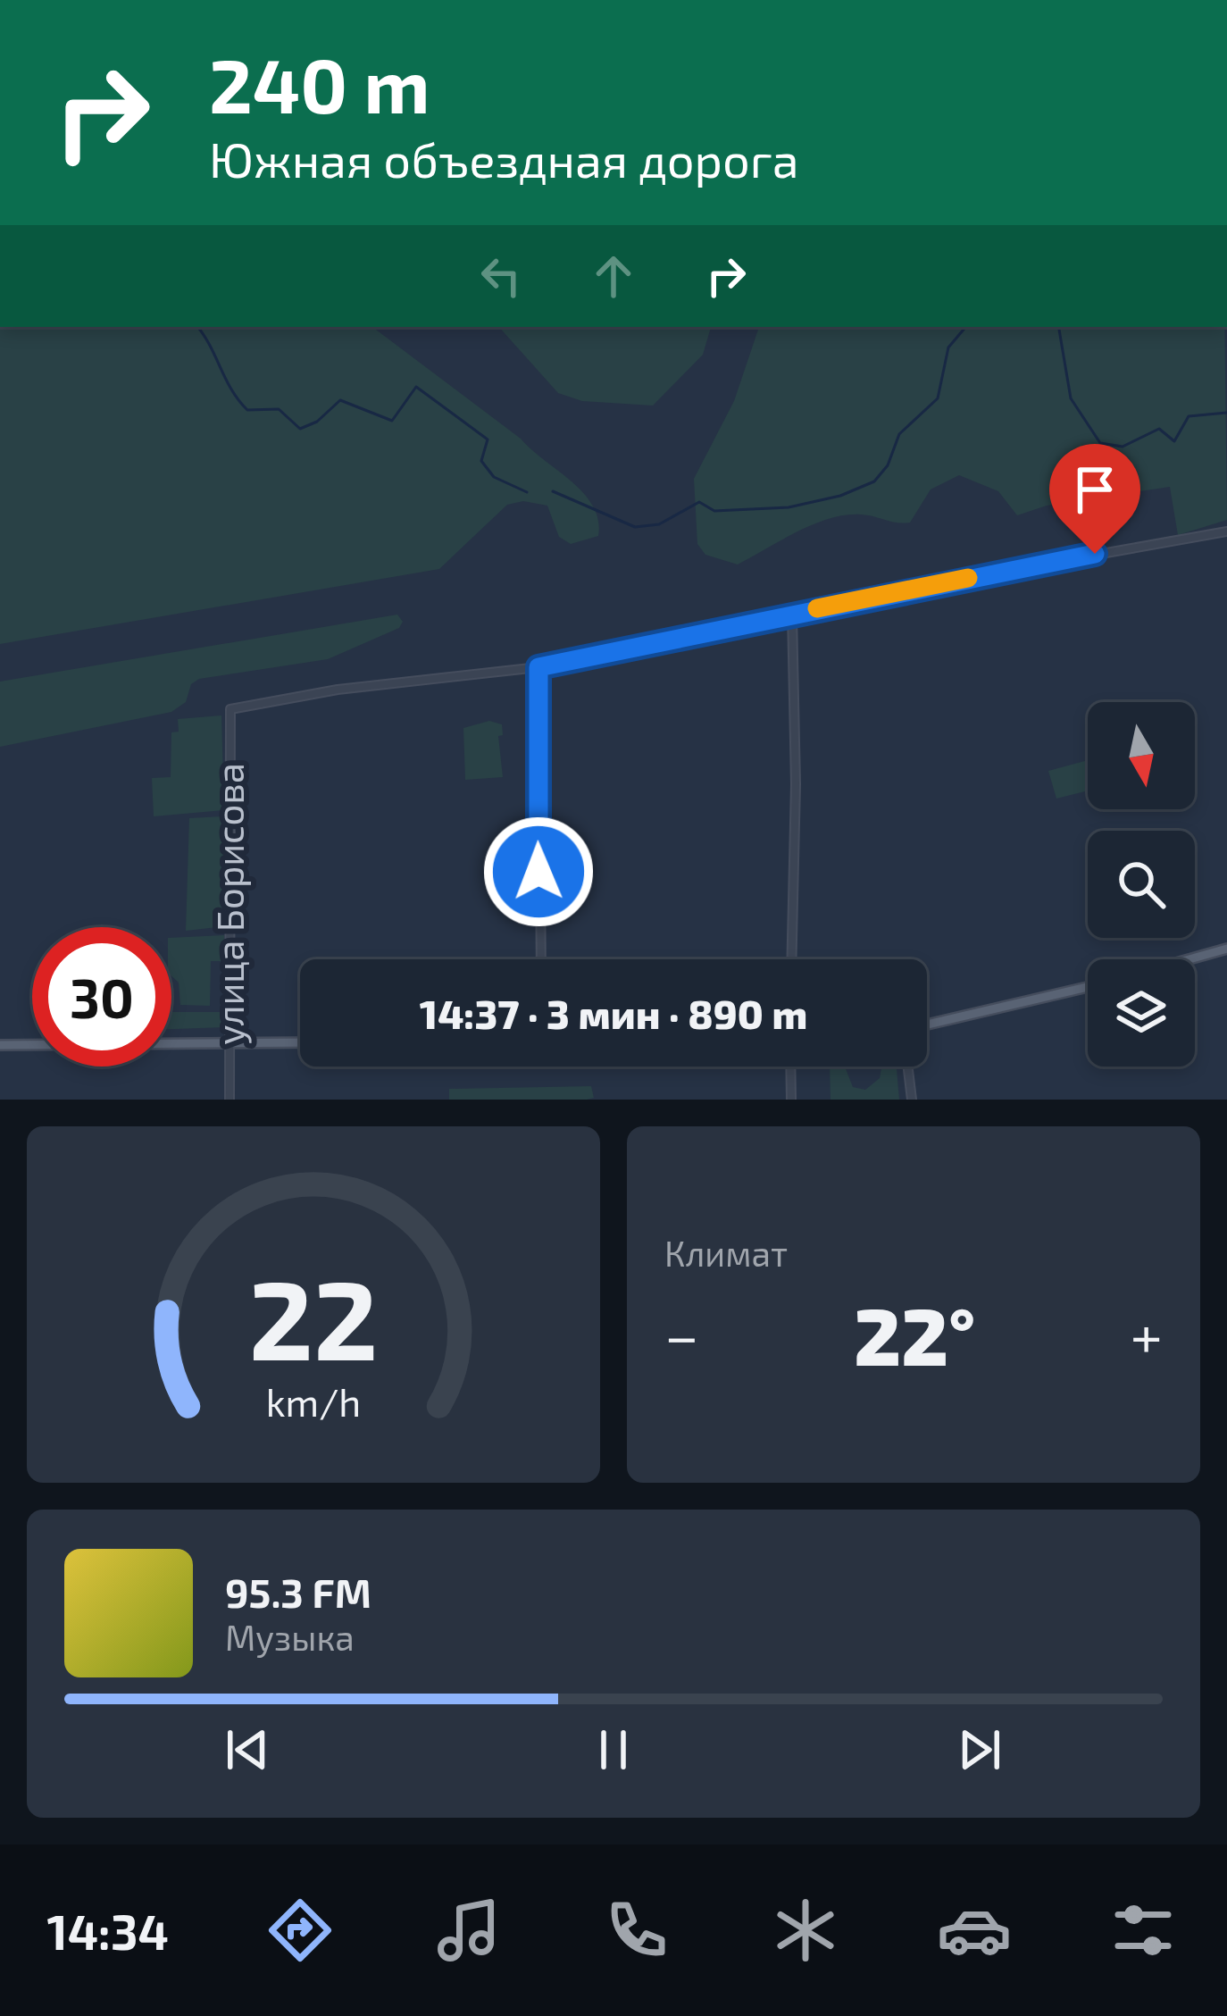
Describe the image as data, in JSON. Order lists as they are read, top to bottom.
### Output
{
  "streets": {
    "street": ["улица Борисова"]
  },
  "north": "bottom",
  "page": {
    "turn": ["240 m", "Южная объездная дорога"],
    "limit": "30",
    "trip": "14:37 · 3 мин · 890 m",
    "tile": "Климат",
    "heat": ["−", "22°", "+"],
    "song": ["95.3 FM", "Музыка"],
    "tabs": "14:34",
    "gauge": ["22", "km/h"]
  }
}
